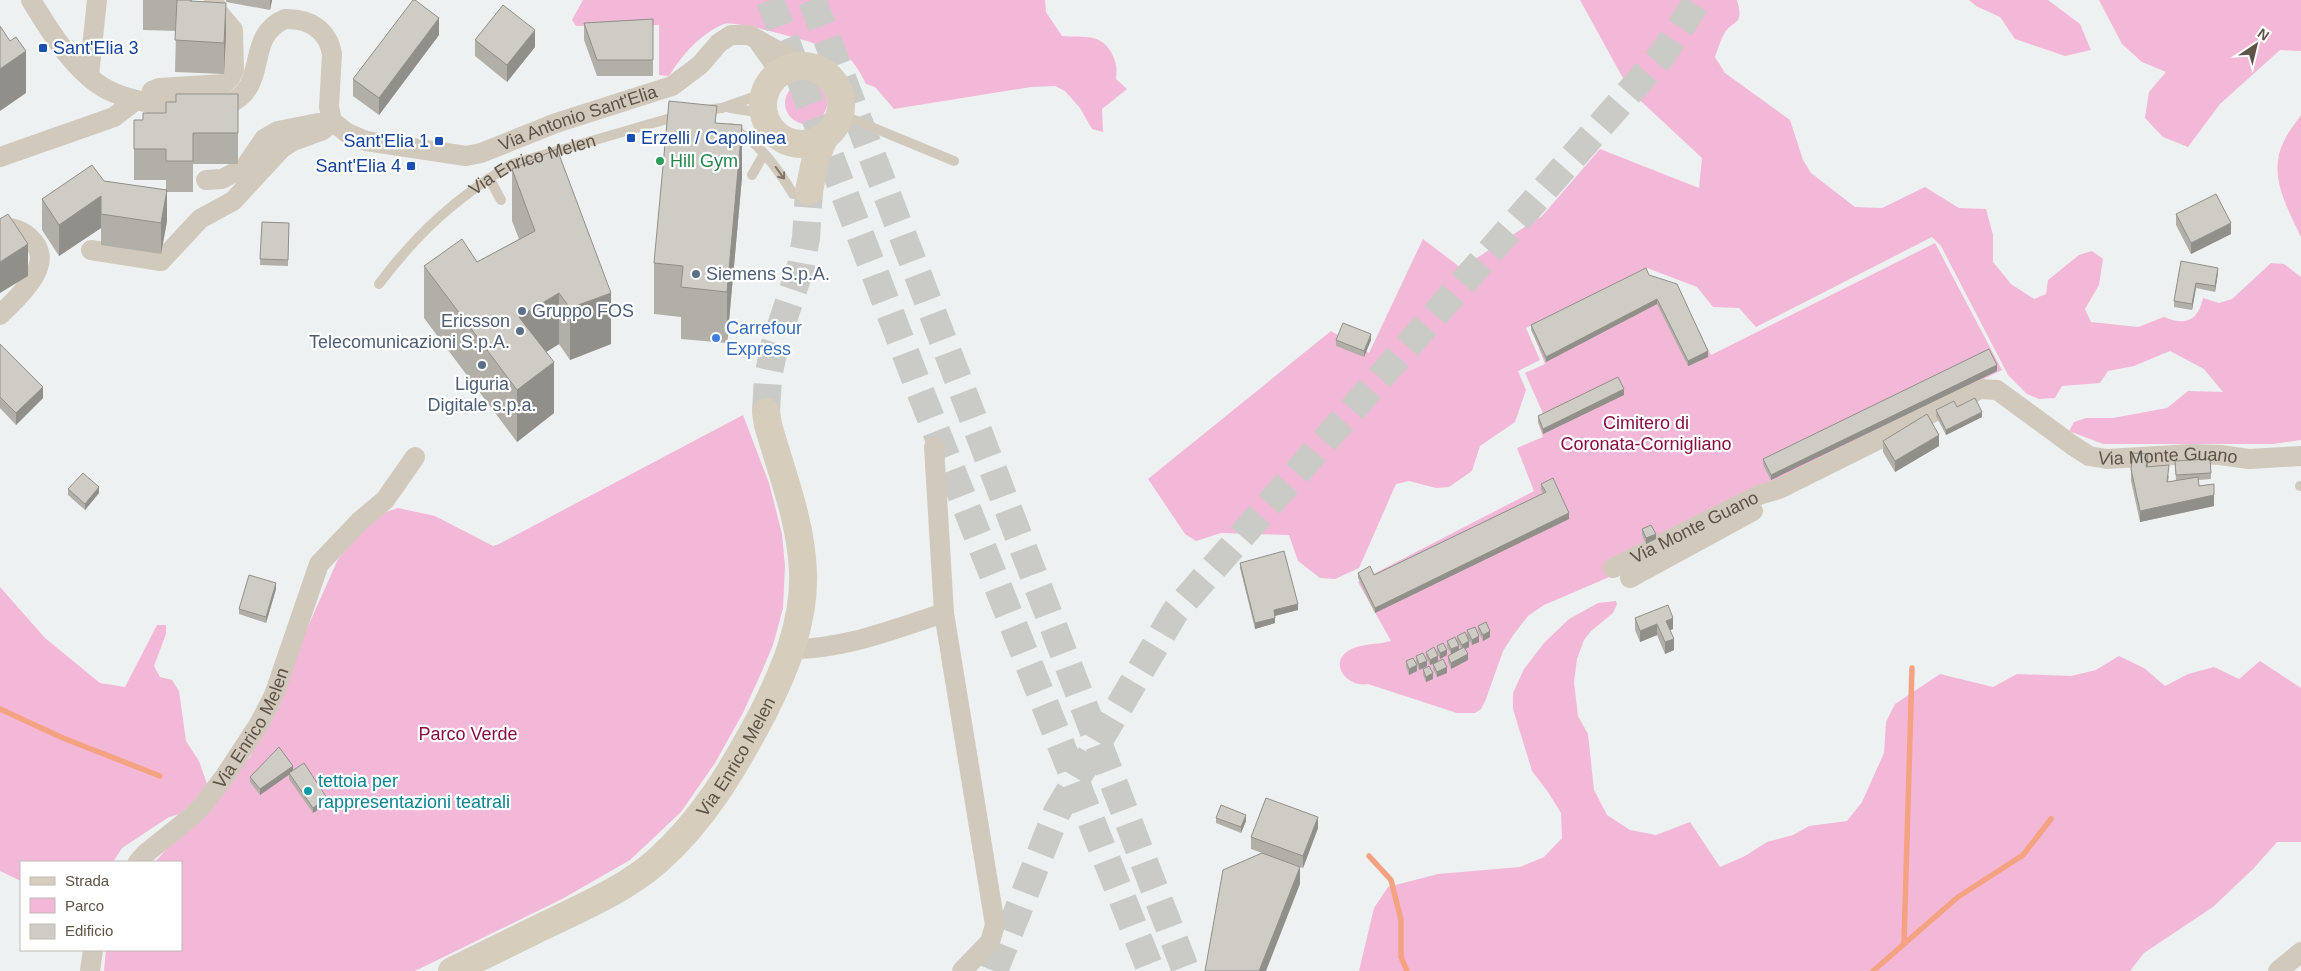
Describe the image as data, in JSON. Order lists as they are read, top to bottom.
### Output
{
  "streets": {
    "street": ["Via Antonio Sant'Elia", "Via Enrico Melen", "Via Monte Guano"]
  },
  "crossings": [
    ["Via Antonio Sant'Elia", "Via Enrico Melen"]
  ],
  "parks": ["Cimitero di Coronata-Cornigliano", "Parco Verde"],
  "places": {
    "transit": [
      "Sant'Elia 3",
      "Erzelli / Capolinea",
      "Sant'Elia 1",
      "Sant'Elia 4"
    ],
    "other": [
      "Hill Gym",
      "Siemens S.p.A.",
      "Gruppo FOS",
      "Ericsson Telecomunicazioni S.p.A.",
      "Carrefour Express",
      "Liguria Digitale s.p.a.",
      "tettoia per rappresentazioni teatrali"
    ]
  },
  "legend": ["Strada", "Parco", "Edificio"],
  "north": "top right"
}
